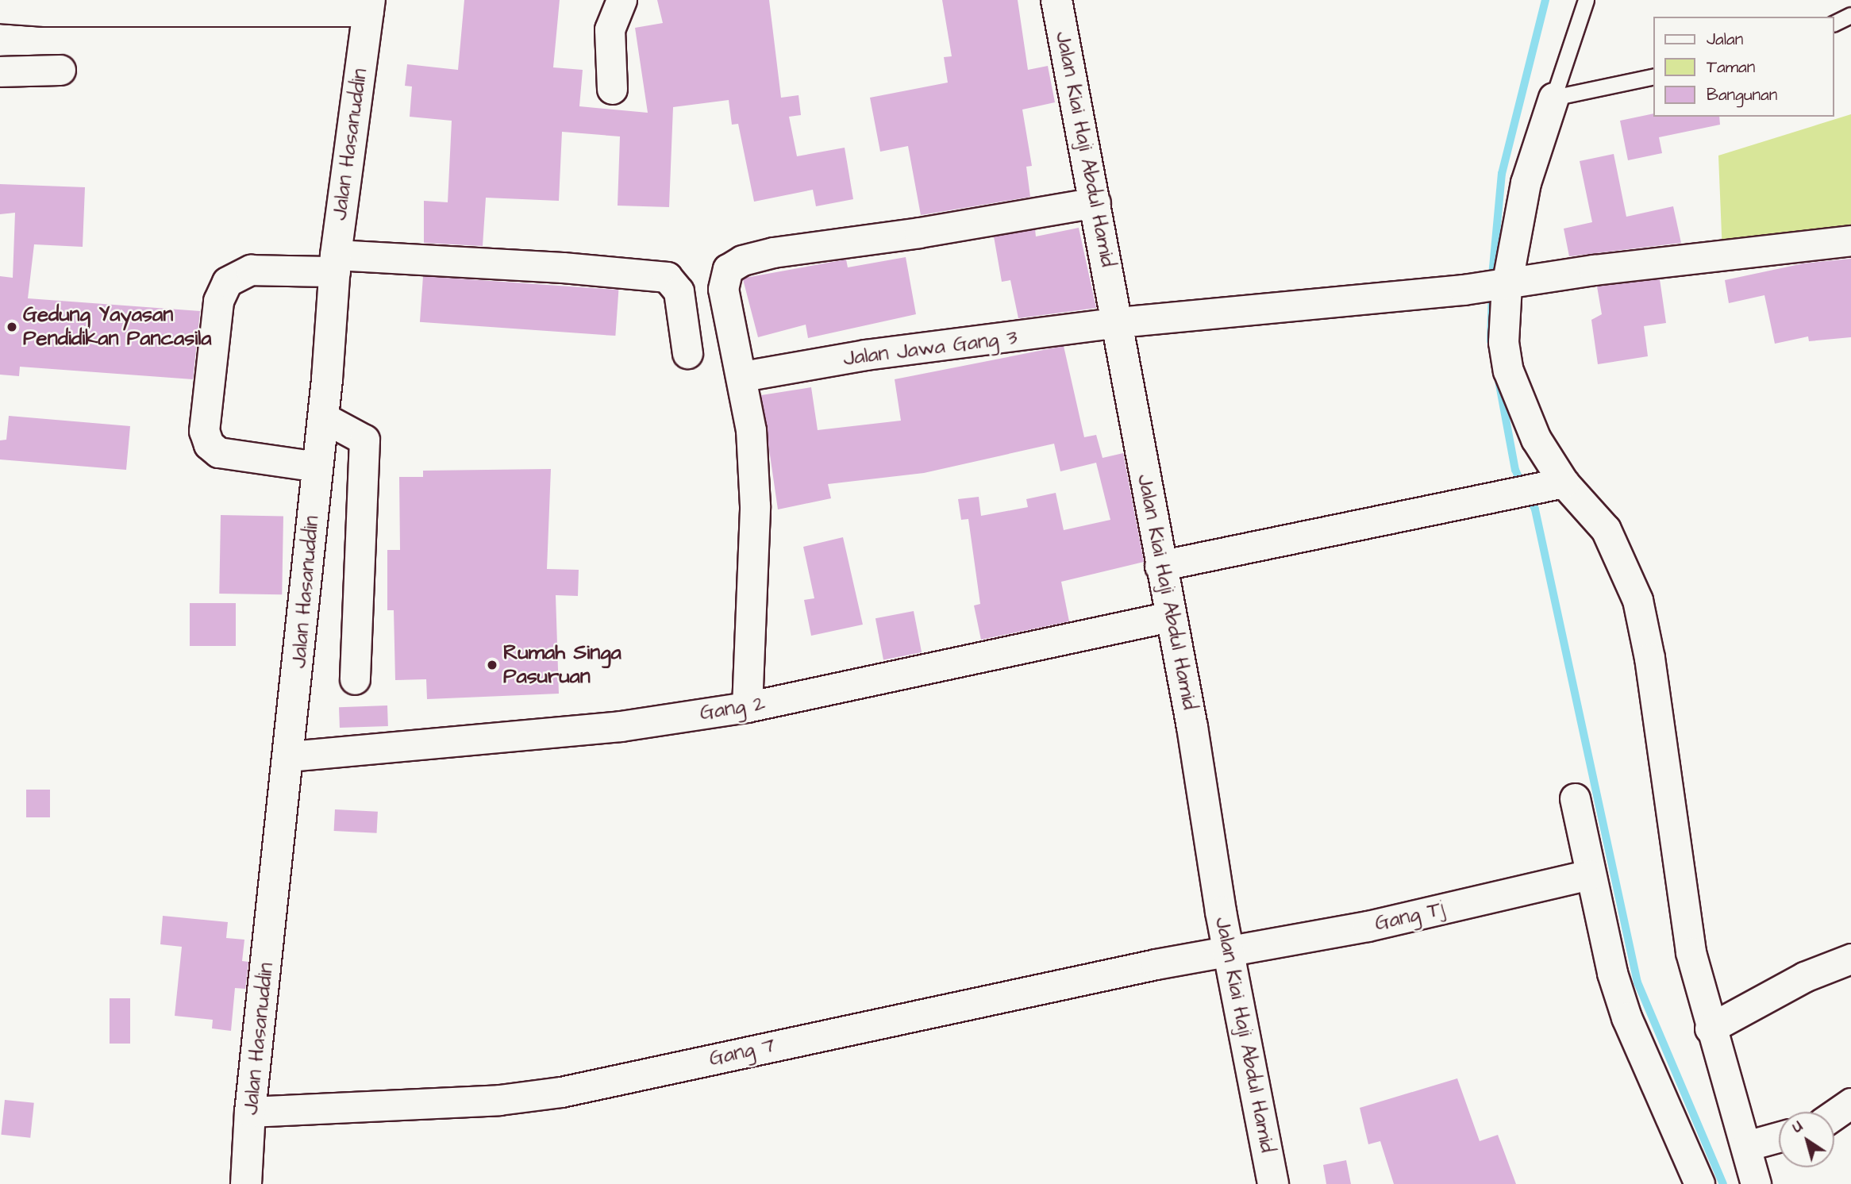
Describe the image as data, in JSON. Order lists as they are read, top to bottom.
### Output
{
  "streets": {
    "street": [
      "Jalan Hasanuddin",
      "Jalan Kiai Haji Abdul Hamid",
      "Jalan Jawa Gang 3",
      "Gang 2",
      "Gang Tj",
      "Gang 7"
    ]
  },
  "crossings": [
    ["Jalan Hasanuddin", "Gang 2"],
    ["Jalan Hasanuddin", "Gang 7"],
    ["Jalan Kiai Haji Abdul Hamid", "Jalan Jawa Gang 3"],
    ["Jalan Kiai Haji Abdul Hamid", "Gang 2"],
    ["Jalan Kiai Haji Abdul Hamid", "Gang Tj"],
    ["Jalan Kiai Haji Abdul Hamid", "Gang 7"],
    ["Gang Tj", "Gang 7"]
  ],
  "places": ["Gedung Yayasan Pendidikan Pancasila", "Rumah Singa Pasuruan"],
  "legend": ["Jalan", "Taman", "Bangunan"],
  "north": "top left"
}
